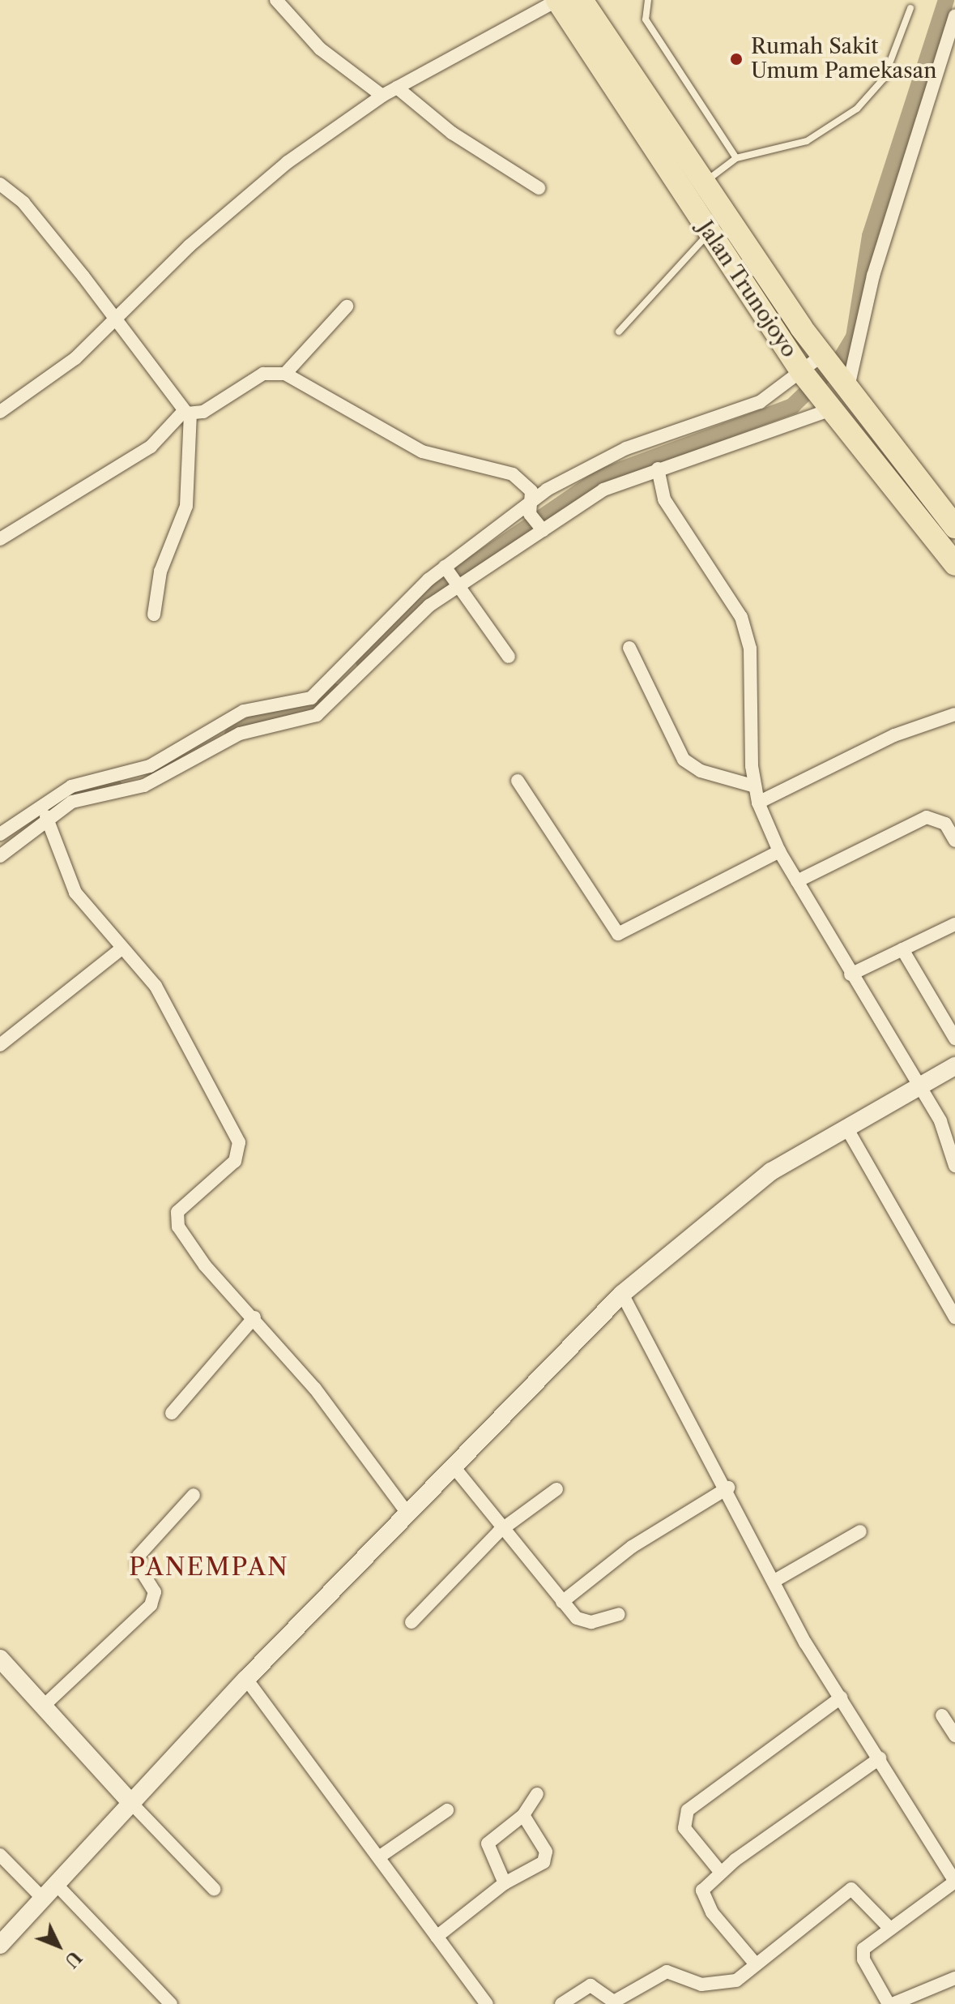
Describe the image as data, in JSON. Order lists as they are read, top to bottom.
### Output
{
  "streets": {
    "highway": ["Jalan Trunojoyo"]
  },
  "districts": ["PANEMPAN"],
  "places": ["Rumah Sakit Umum Pamekasan"],
  "north": "bottom right"
}
